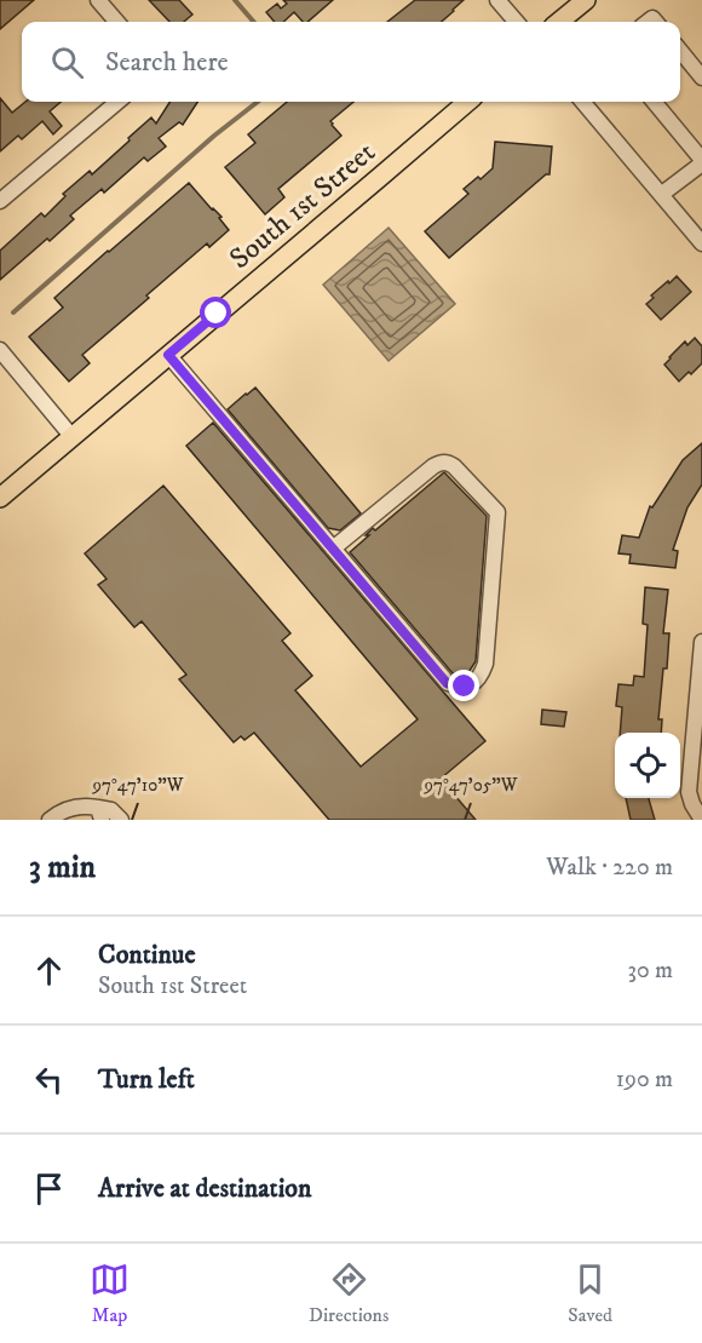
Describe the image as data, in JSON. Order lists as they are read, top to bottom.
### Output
{
  "streets": {
    "main road": ["South 1st Street"]
  },
  "page": {
    "search": "Search here",
    "heading": ["3 min", "Walk · 220 m"],
    "list": [
      ["Continue", "South 1st Street", "30 m"],
      ["Turn left", "190 m"],
      "Arrive at destination"
    ],
    "nav": ["Map", "Directions", "Saved"]
  },
  "coordinates": ["97°47'10\"W", "97°47'05\"W"]
}
